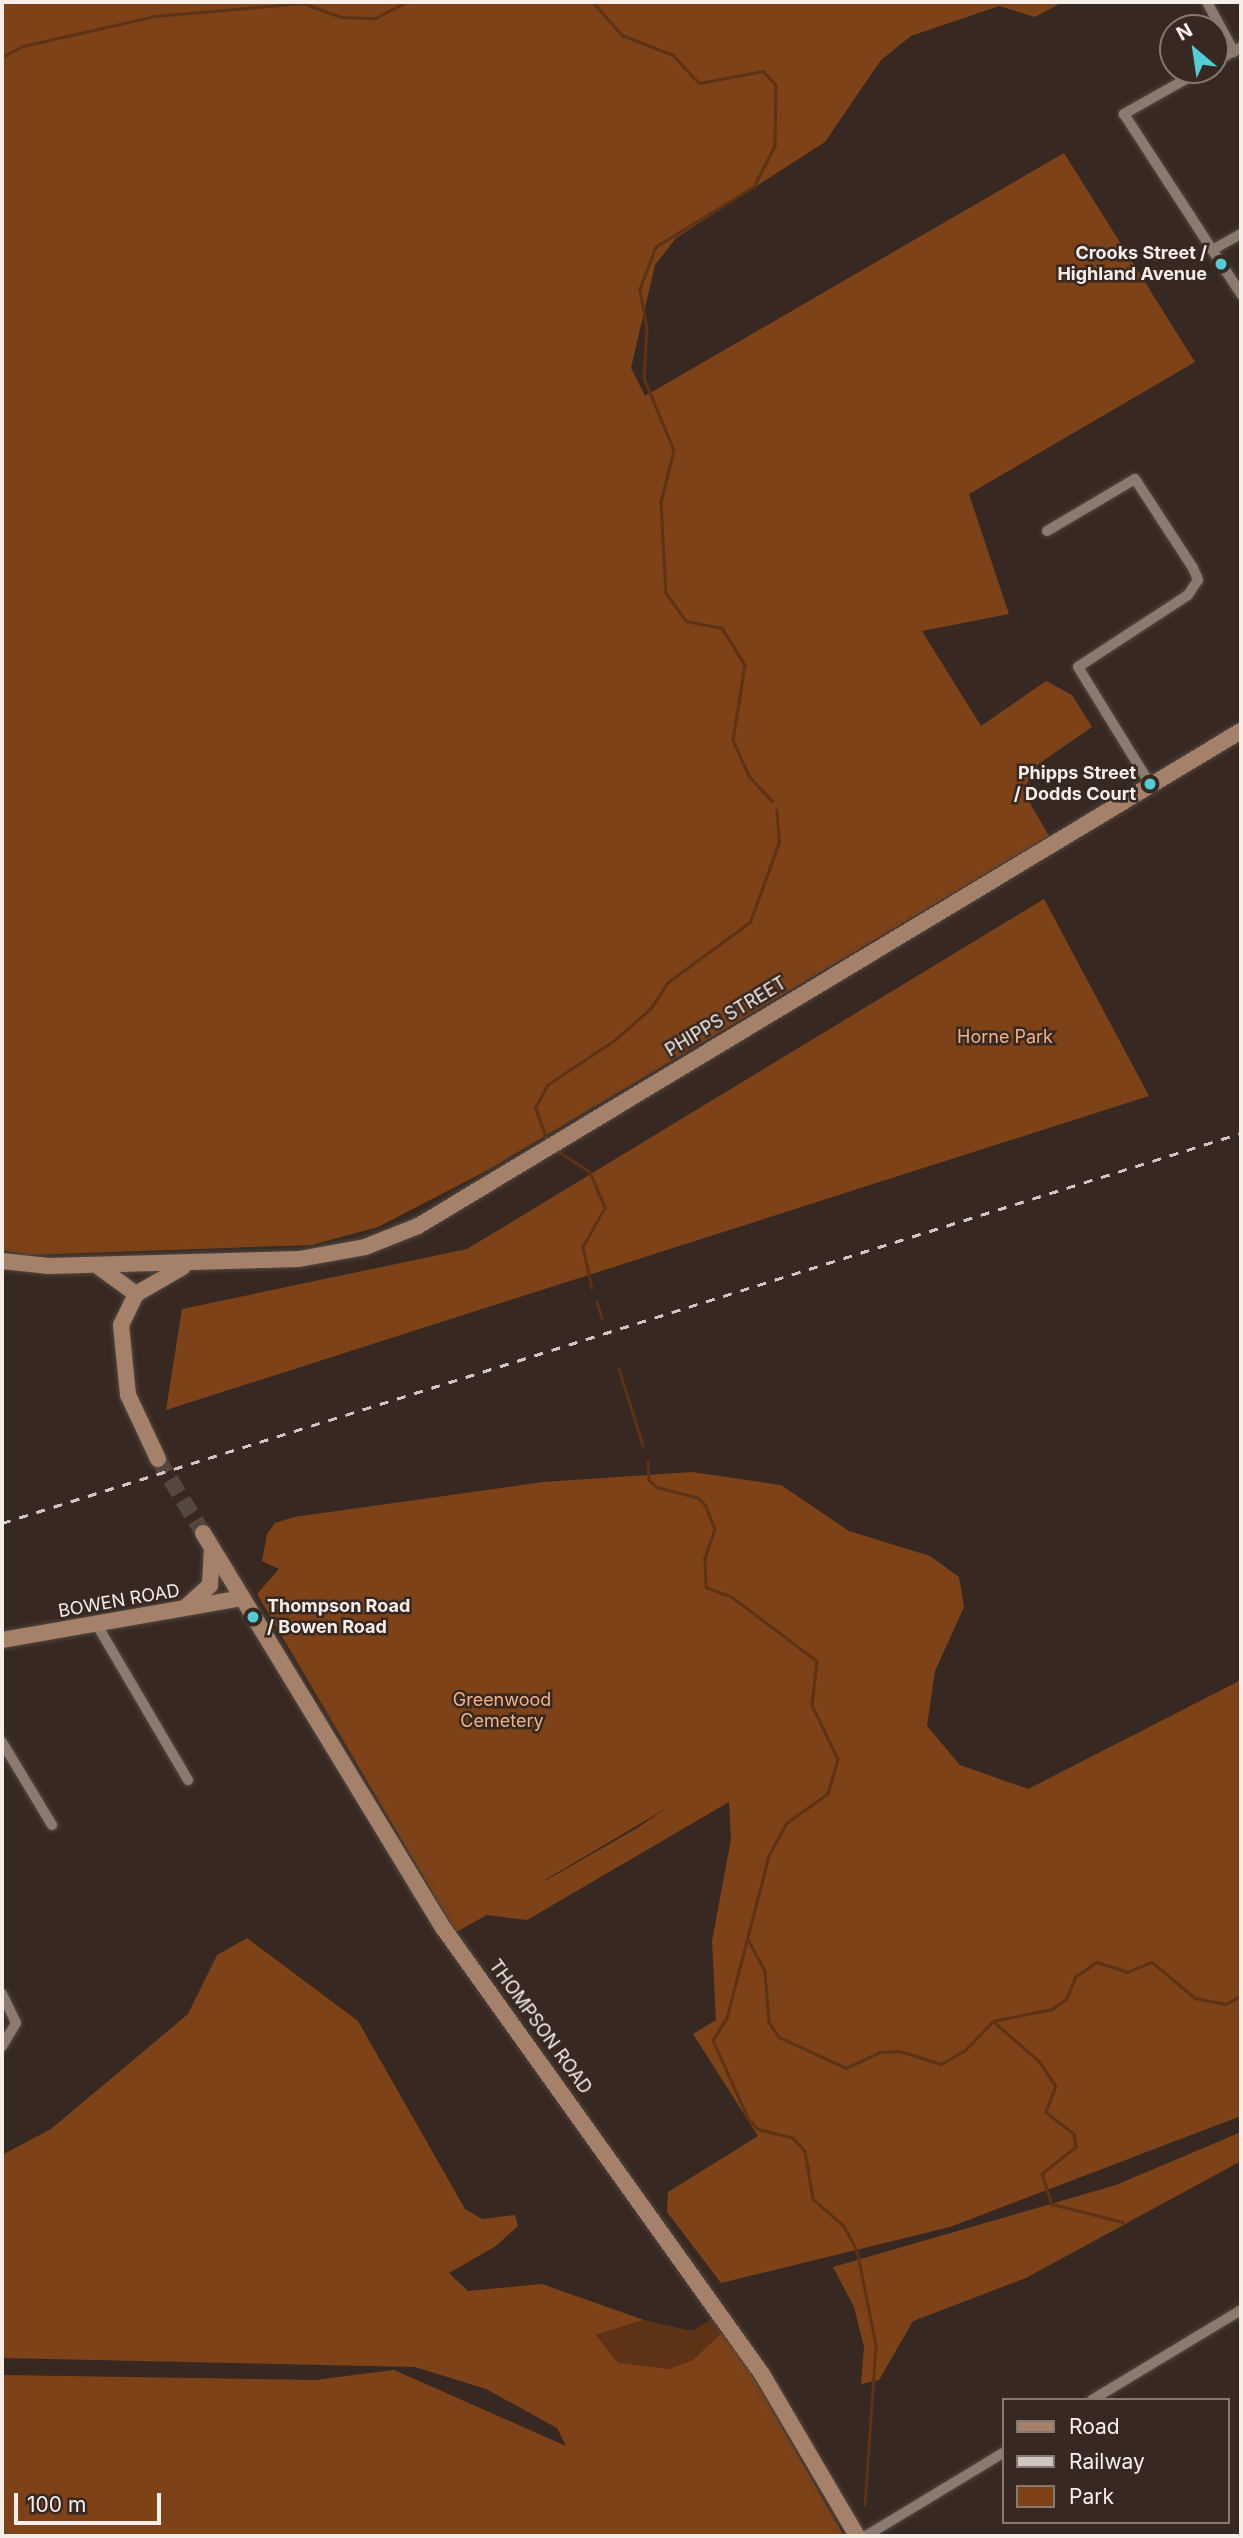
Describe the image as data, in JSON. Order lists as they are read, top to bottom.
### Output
{
  "streets": {
    "main road": ["PHIPPS STREET", "BOWEN ROAD", "THOMPSON ROAD"]
  },
  "crossings": [
    ["BOWEN ROAD", "THOMPSON ROAD"]
  ],
  "parks": ["Horne Park", "Greenwood Cemetery"],
  "places": ["Crooks Street / Highland Avenue", "Phipps Street / Dodds Court", "Thompson Road / Bowen Road"],
  "legend": ["Road", "Railway", "Park"],
  "scale_bar": "100 m",
  "north": "top left"
}
